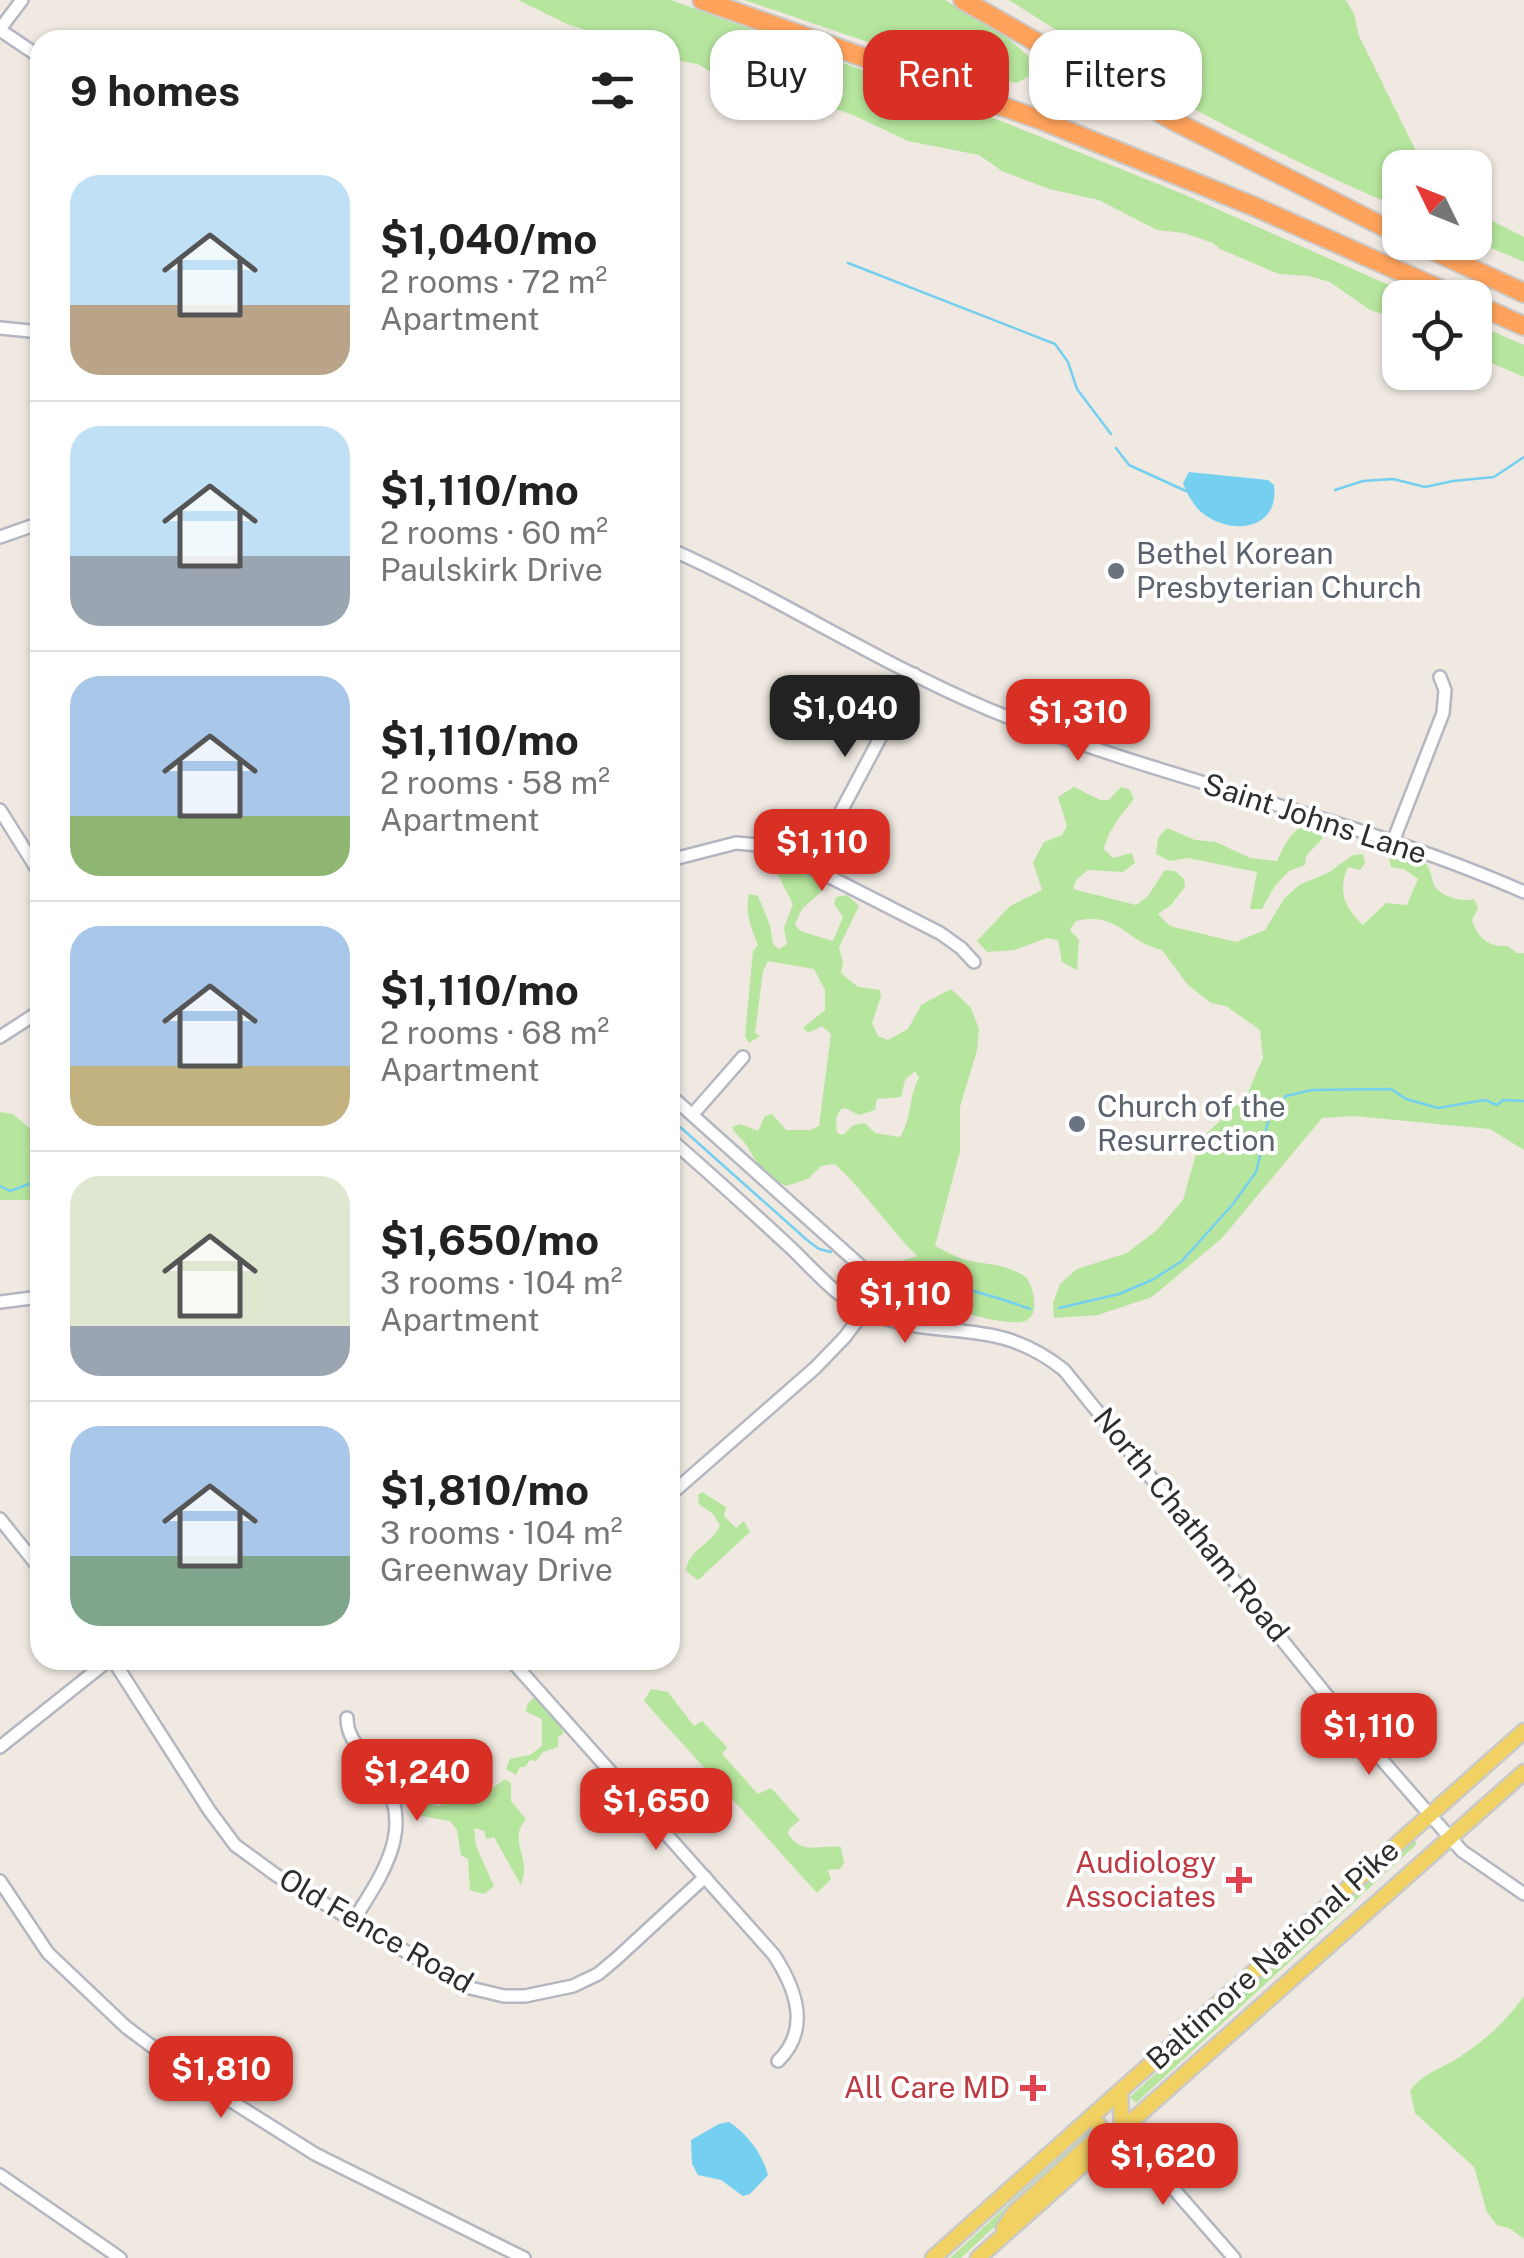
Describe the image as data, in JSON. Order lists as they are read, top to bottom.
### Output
{
  "streets": {
    "main road": ["Baltimore National Pike"],
    "street": ["Saint Johns Lane", "North Chatham Road", "Old Fence Road"]
  },
  "crossings": [
    ["North Chatham Road", "Baltimore National Pike"]
  ],
  "places": {
    "other": ["Bethel Korean Presbyterian Church", "Church of the Resurrection"],
    "health": ["Audiology Associates", "All Care MD"]
  },
  "north": "top left",
  "page": {
    "chip": ["Buy", "Rent", "Filters"],
    "heading": "9 homes",
    "list": [
      {
        "name": "$1,040/mo",
        "note": "2 rooms · 72 m² · Apartment"
      },
      {
        "name": "$1,110/mo",
        "note": "2 rooms · 60 m² · Paulskirk Drive"
      },
      {
        "name": "$1,110/mo",
        "note": "2 rooms · 58 m² · Apartment"
      },
      {
        "name": "$1,110/mo",
        "note": "2 rooms · 68 m² · Apartment"
      },
      {
        "name": "$1,650/mo",
        "note": "3 rooms · 104 m² · Apartment"
      },
      {
        "name": "$1,810/mo",
        "note": "3 rooms · 104 m² · Greenway Drive"
      }
    ],
    "price": [
      "$1,040",
      "$1,310",
      "$1,110",
      "$1,110",
      "$1,110",
      "$1,240",
      "$1,650",
      "$1,810",
      "$1,620"
    ]
  }
}
